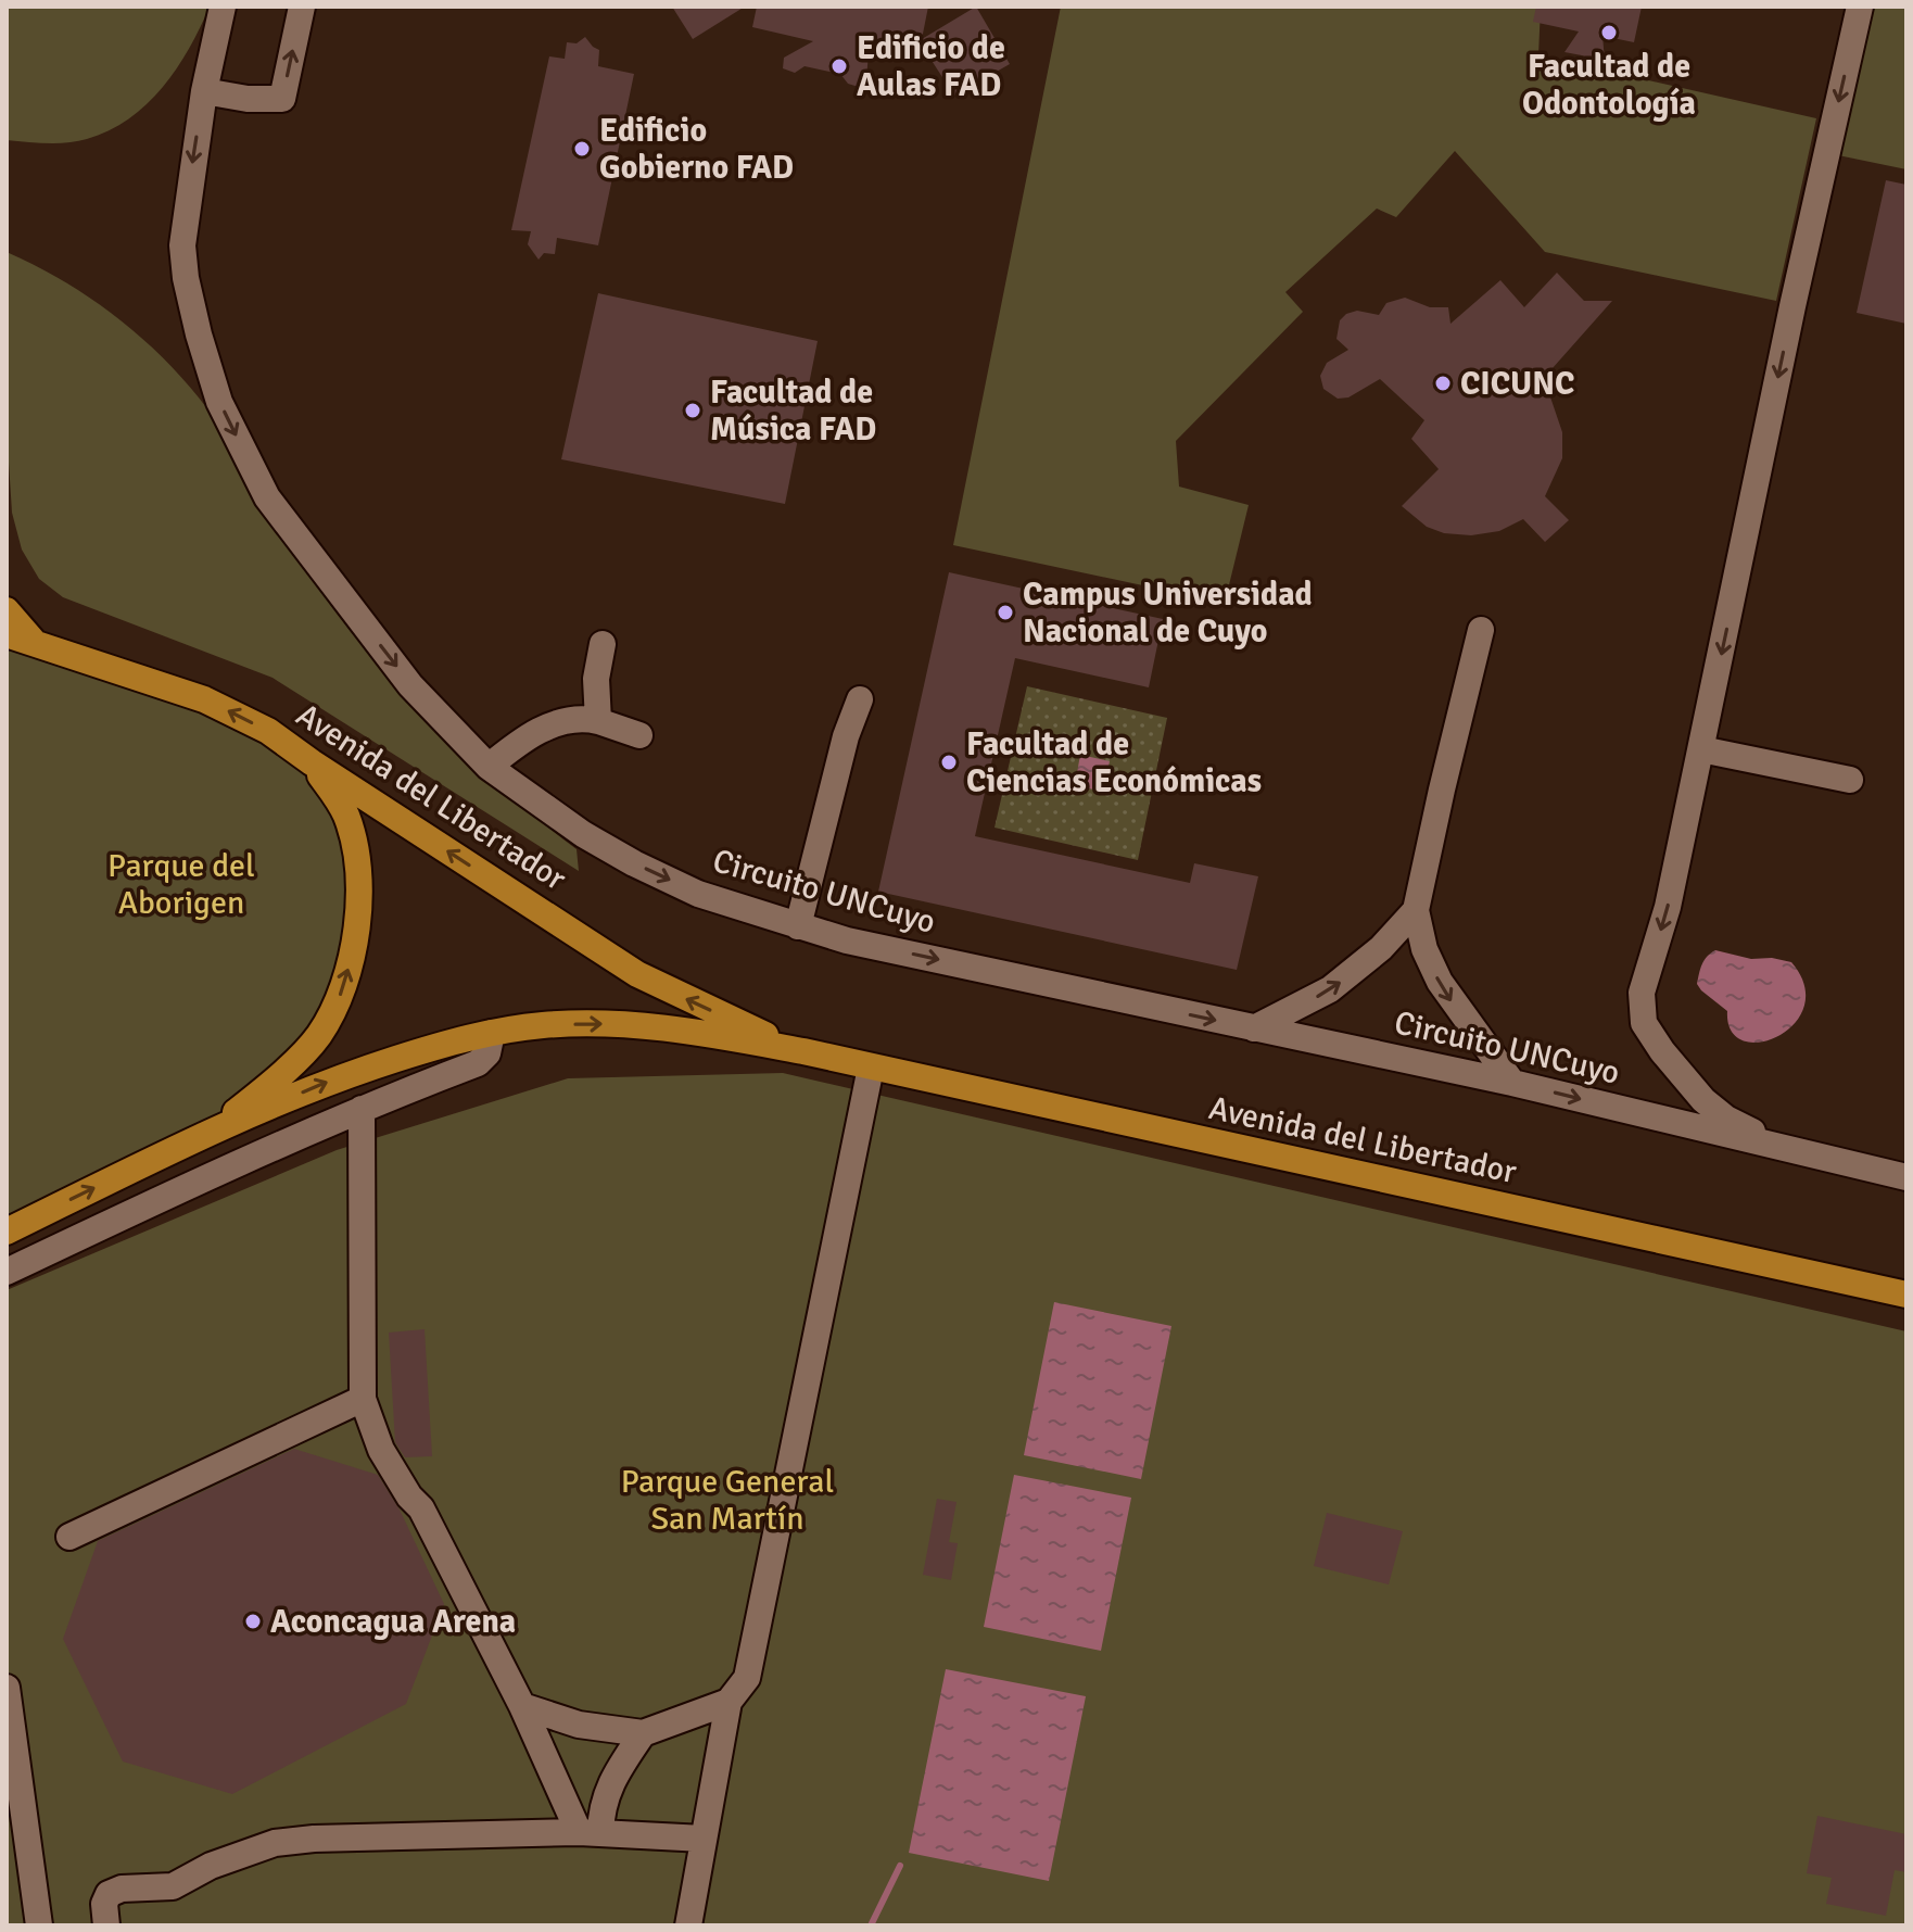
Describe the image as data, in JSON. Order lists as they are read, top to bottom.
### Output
{
  "streets": {
    "main road": ["Avenida del Libertador"],
    "street": ["Circuito UNCuyo"]
  },
  "one_way": ["Circuito UNCuyo"],
  "parks": ["Parque del Aborigen", "Parque General San Martín"],
  "places": [
    "Facultad de Odontología",
    "Edificio de Aulas FAD",
    "Edificio Gobierno FAD",
    "CICUNC",
    "Facultad de Música FAD",
    "Campus Universidad Nacional de Cuyo",
    "Facultad de Ciencias Económicas",
    "Aconcagua Arena"
  ]
}
